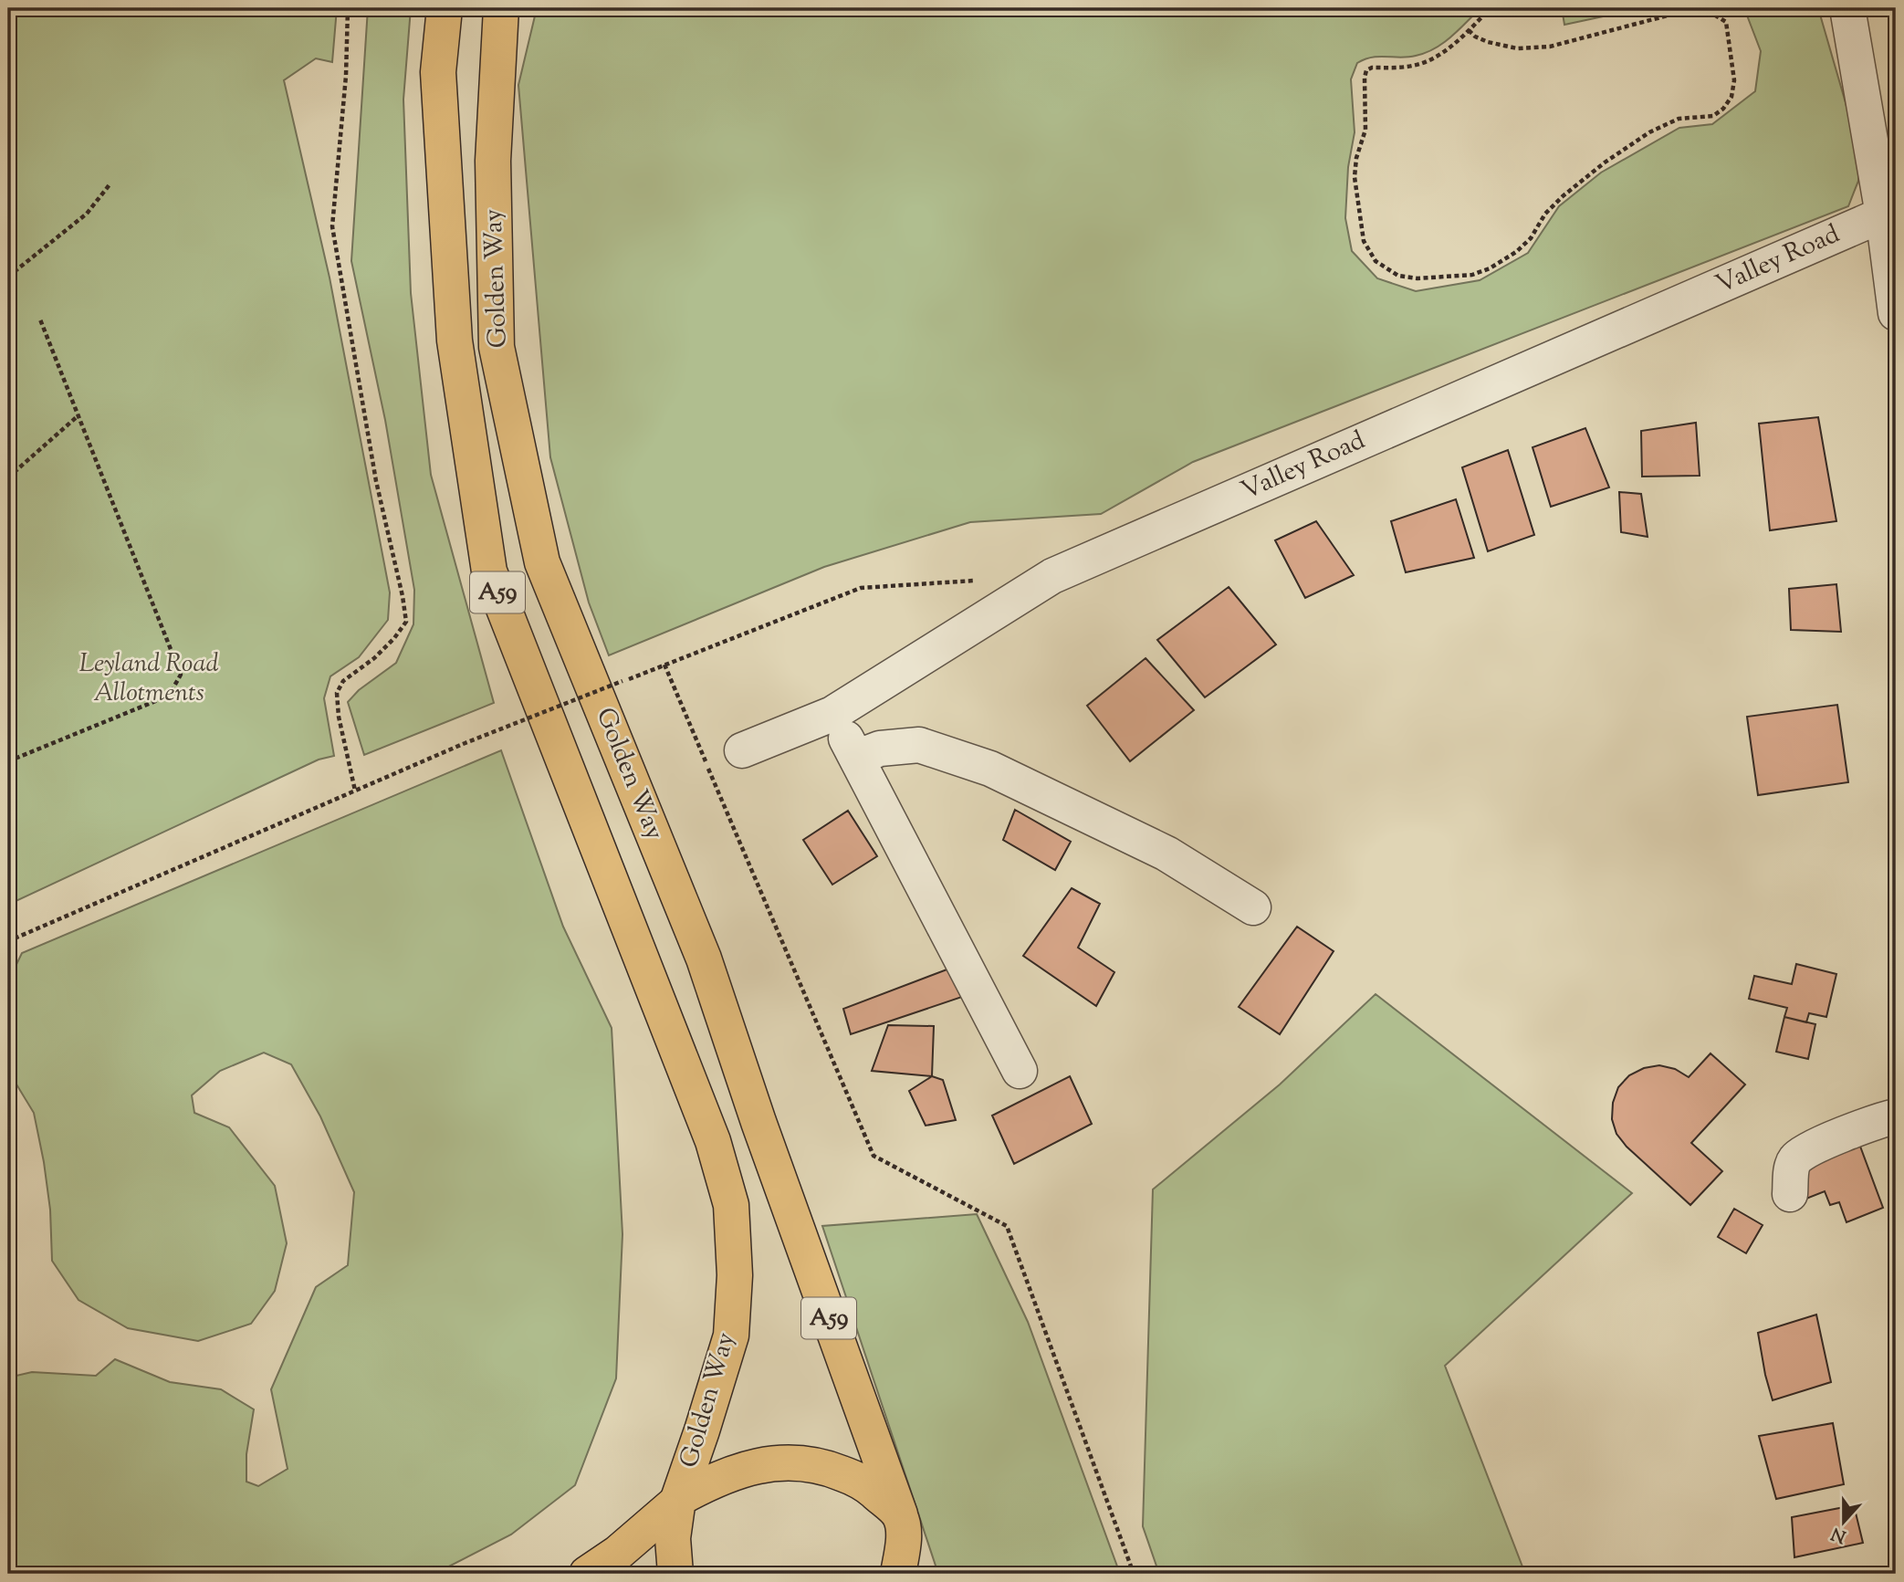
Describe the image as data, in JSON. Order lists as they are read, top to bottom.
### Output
{
  "streets": {
    "main road": ["Golden Way", "A59"],
    "street": ["Valley Road"]
  },
  "crossings": [
    ["Golden Way", "A59"]
  ],
  "parks": ["Leyland Road Allotments"],
  "north": "bottom"
}
